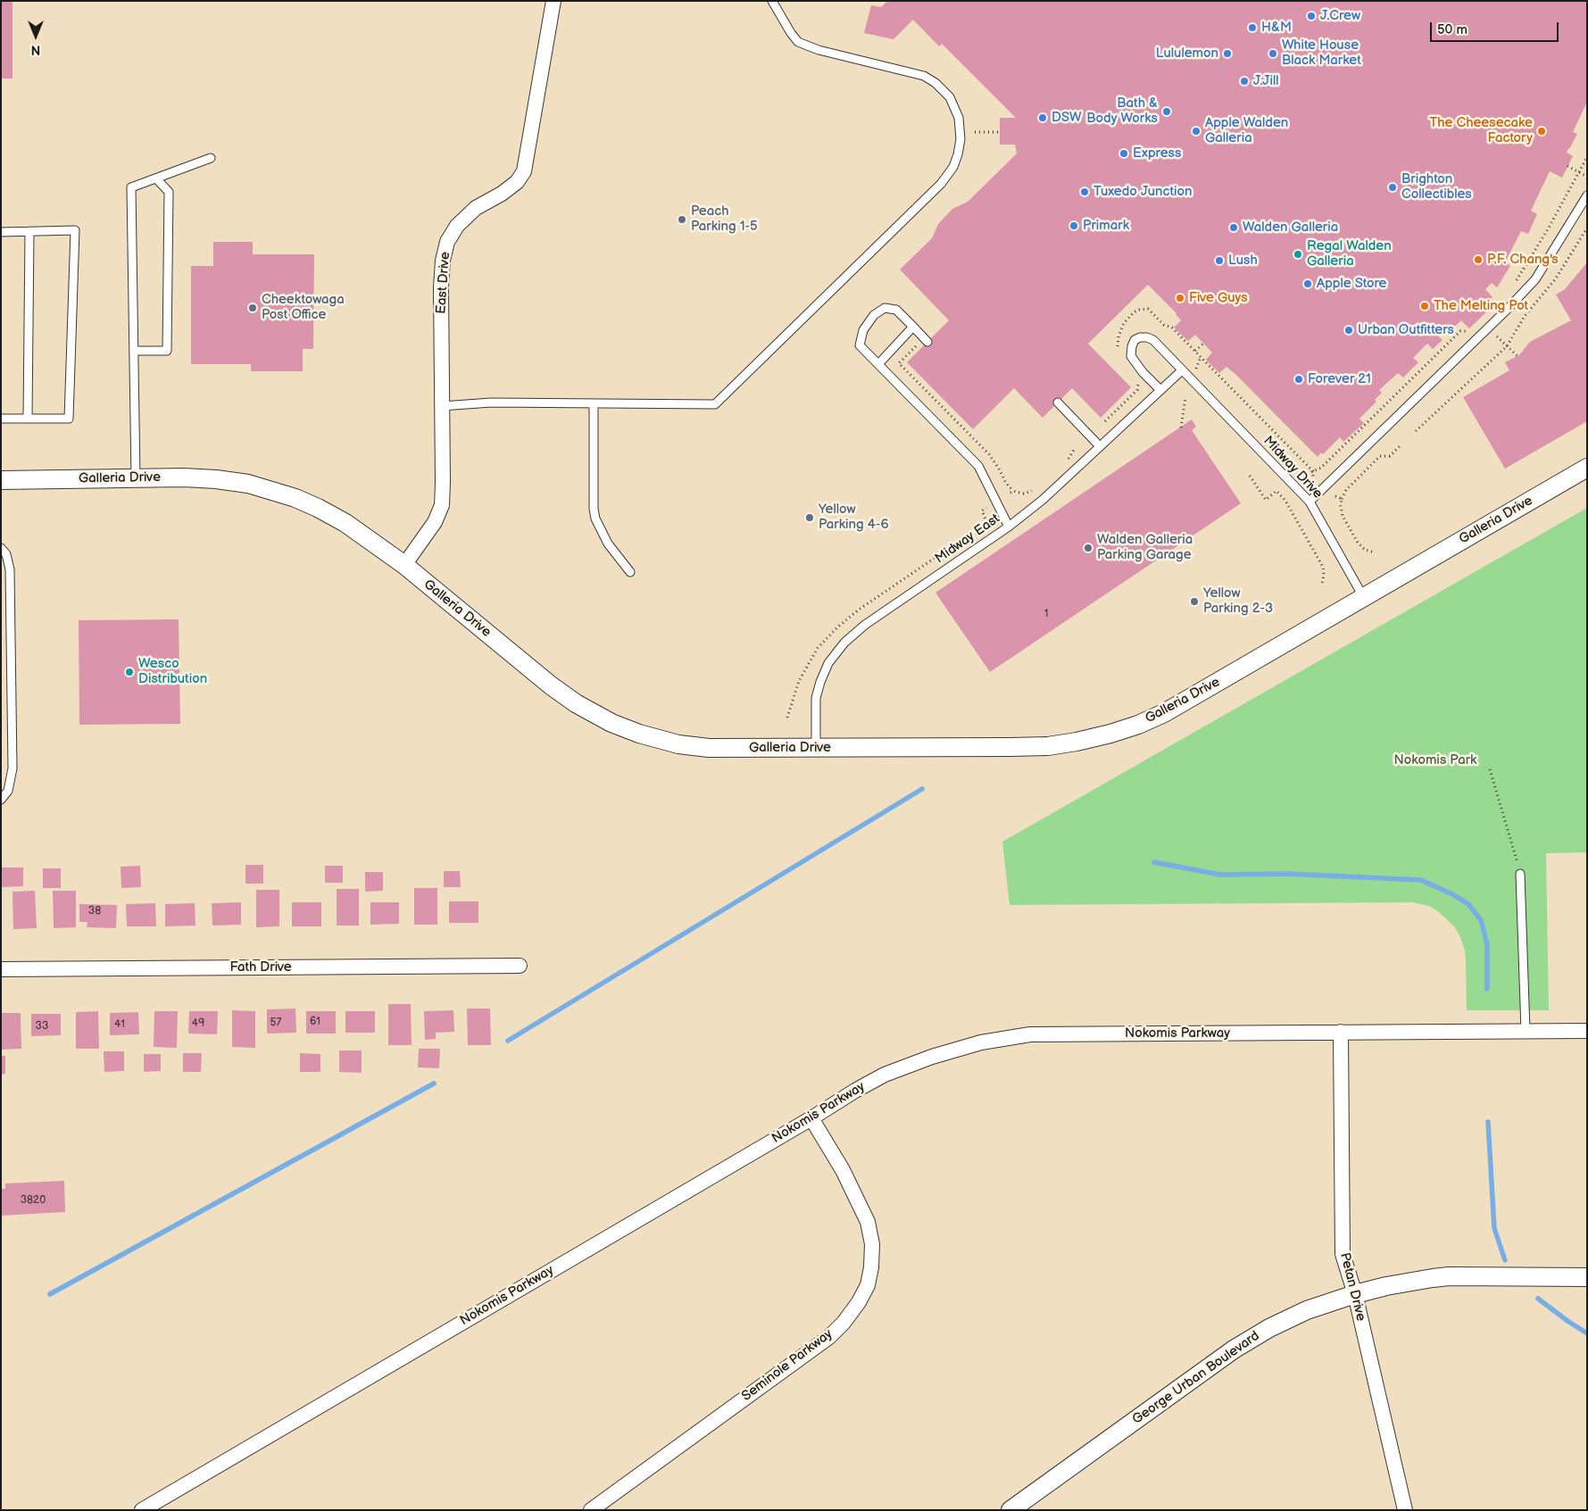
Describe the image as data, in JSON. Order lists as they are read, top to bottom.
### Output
{
  "streets": {
    "street": [
      "East Drive",
      "Galleria Drive",
      "Fath Drive",
      "Nokomis Parkway",
      "Petan Drive",
      "Seminole Parkway",
      "George Urban Boulevard"
    ],
    "lane": ["Midway Drive", "Midway East"]
  },
  "crossings": [
    ["East Drive", "Galleria Drive"],
    ["Midway Drive", "Galleria Drive"],
    ["Midway Drive", "Midway East"],
    ["Galleria Drive", "Midway East"],
    ["Nokomis Parkway", "Petan Drive"],
    ["Nokomis Parkway", "Seminole Parkway"],
    ["Petan Drive", "George Urban Boulevard"]
  ],
  "parks": ["Nokomis Park"],
  "places": [
    "J.Crew",
    "H&M",
    "Lululemon",
    "White House Black Market",
    "J.Jill",
    "Bath & Body Works",
    "DSW",
    "Apple Walden Galleria",
    "The Cheesecake Factory",
    "Express",
    "Brighton Collectibles",
    "Tuxedo Junction",
    "Peach Parking 1-5",
    "Primark",
    "Walden Galleria",
    "Regal Walden Galleria",
    "P.F. Chang's",
    "Lush",
    "Apple Store",
    "Five Guys",
    "The Melting Pot",
    "Cheektowaga Post Office",
    "Urban Outfitters",
    "Forever 21",
    "Yellow Parking 4-6",
    "Walden Galleria Parking Garage",
    "Yellow Parking 2-3",
    "Wesco Distribution"
  ],
  "house_numbers": [
    "1",
    "38",
    "61",
    "57",
    "49",
    "41",
    "33",
    "3820"
  ],
  "scale_bar": "50 m",
  "north": "bottom"
}
